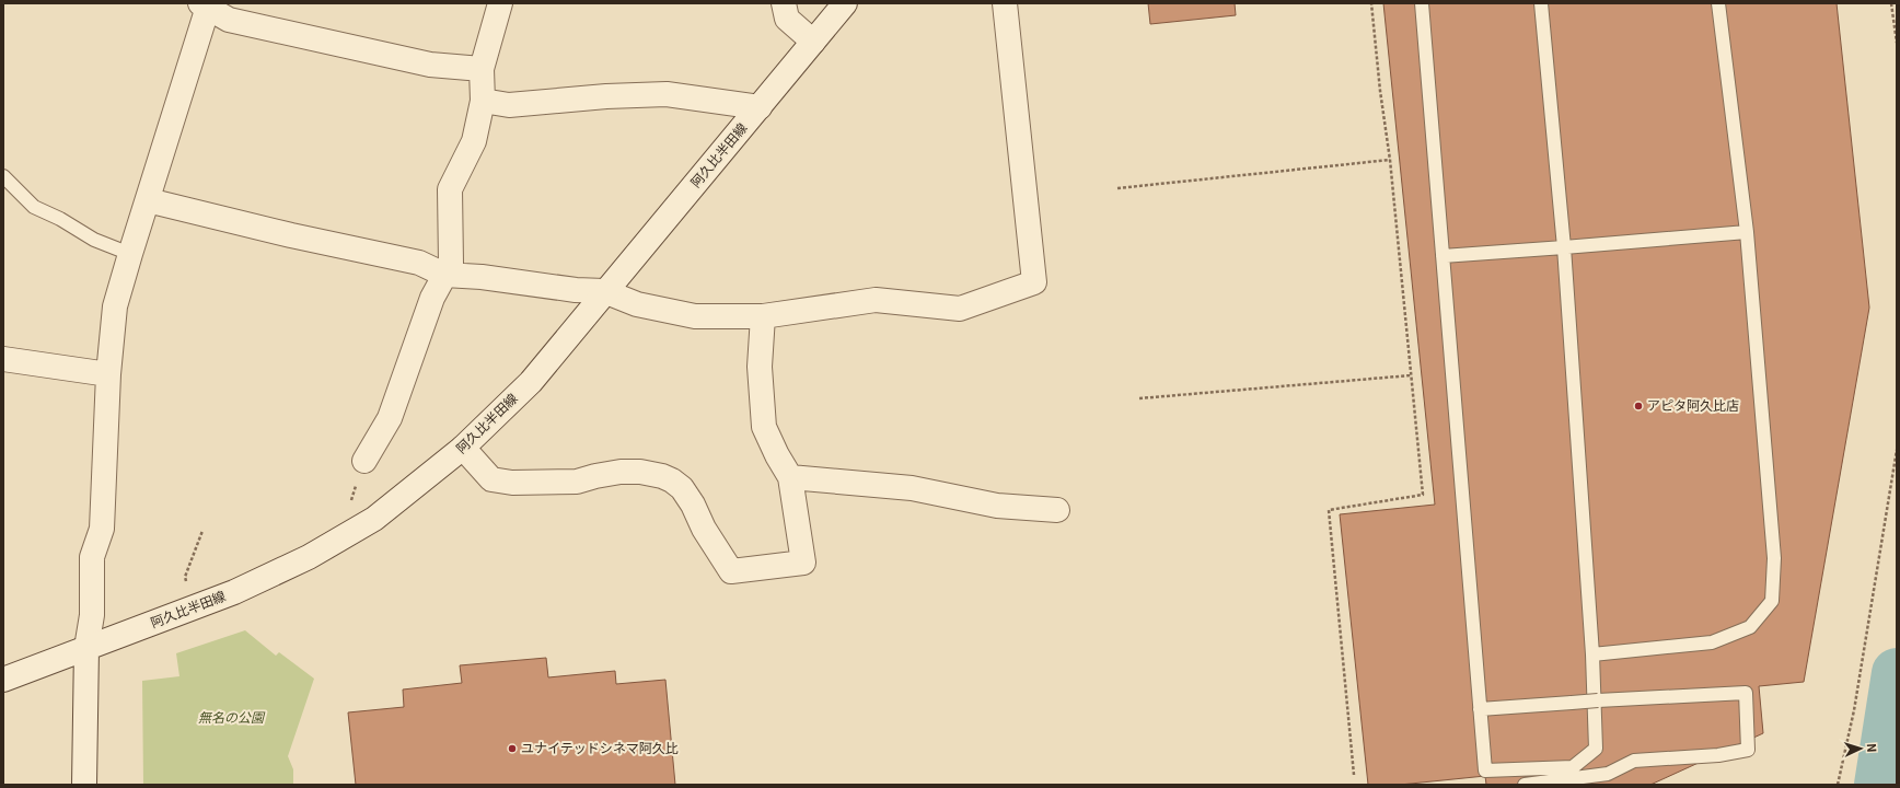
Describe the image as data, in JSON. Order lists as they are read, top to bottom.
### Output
{
  "streets": {
    "street": ["阿久比半田線"]
  },
  "parks": ["無名の公園"],
  "places": ["アピタ阿久比店", "ユナイテッドシネマ阿久比"],
  "north": "right"
}
